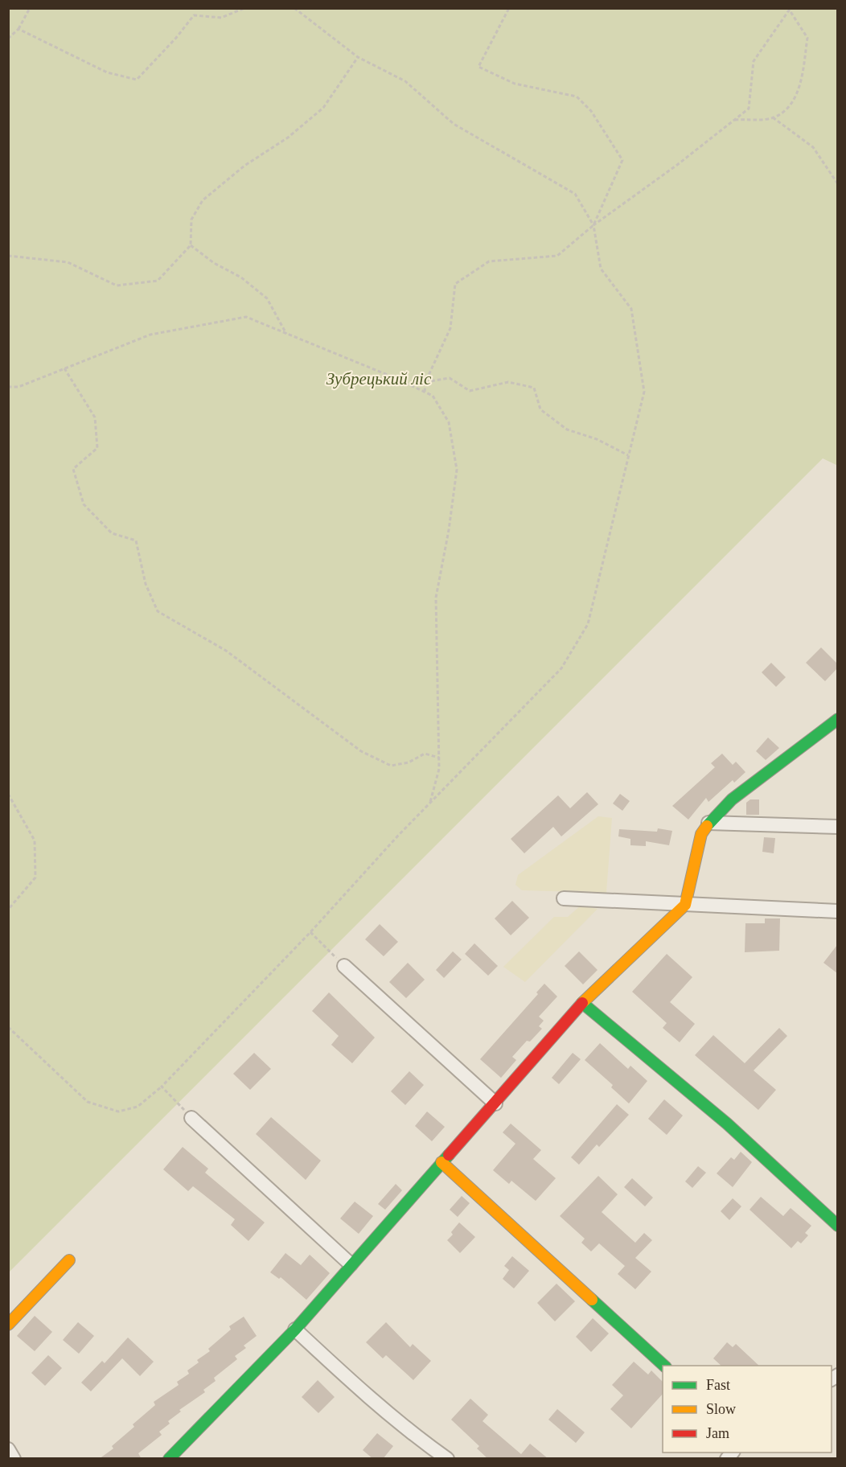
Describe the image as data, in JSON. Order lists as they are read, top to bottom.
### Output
{
  "parks": ["Зубрецький ліс"],
  "legend": ["Fast", "Slow", "Jam"]
}
